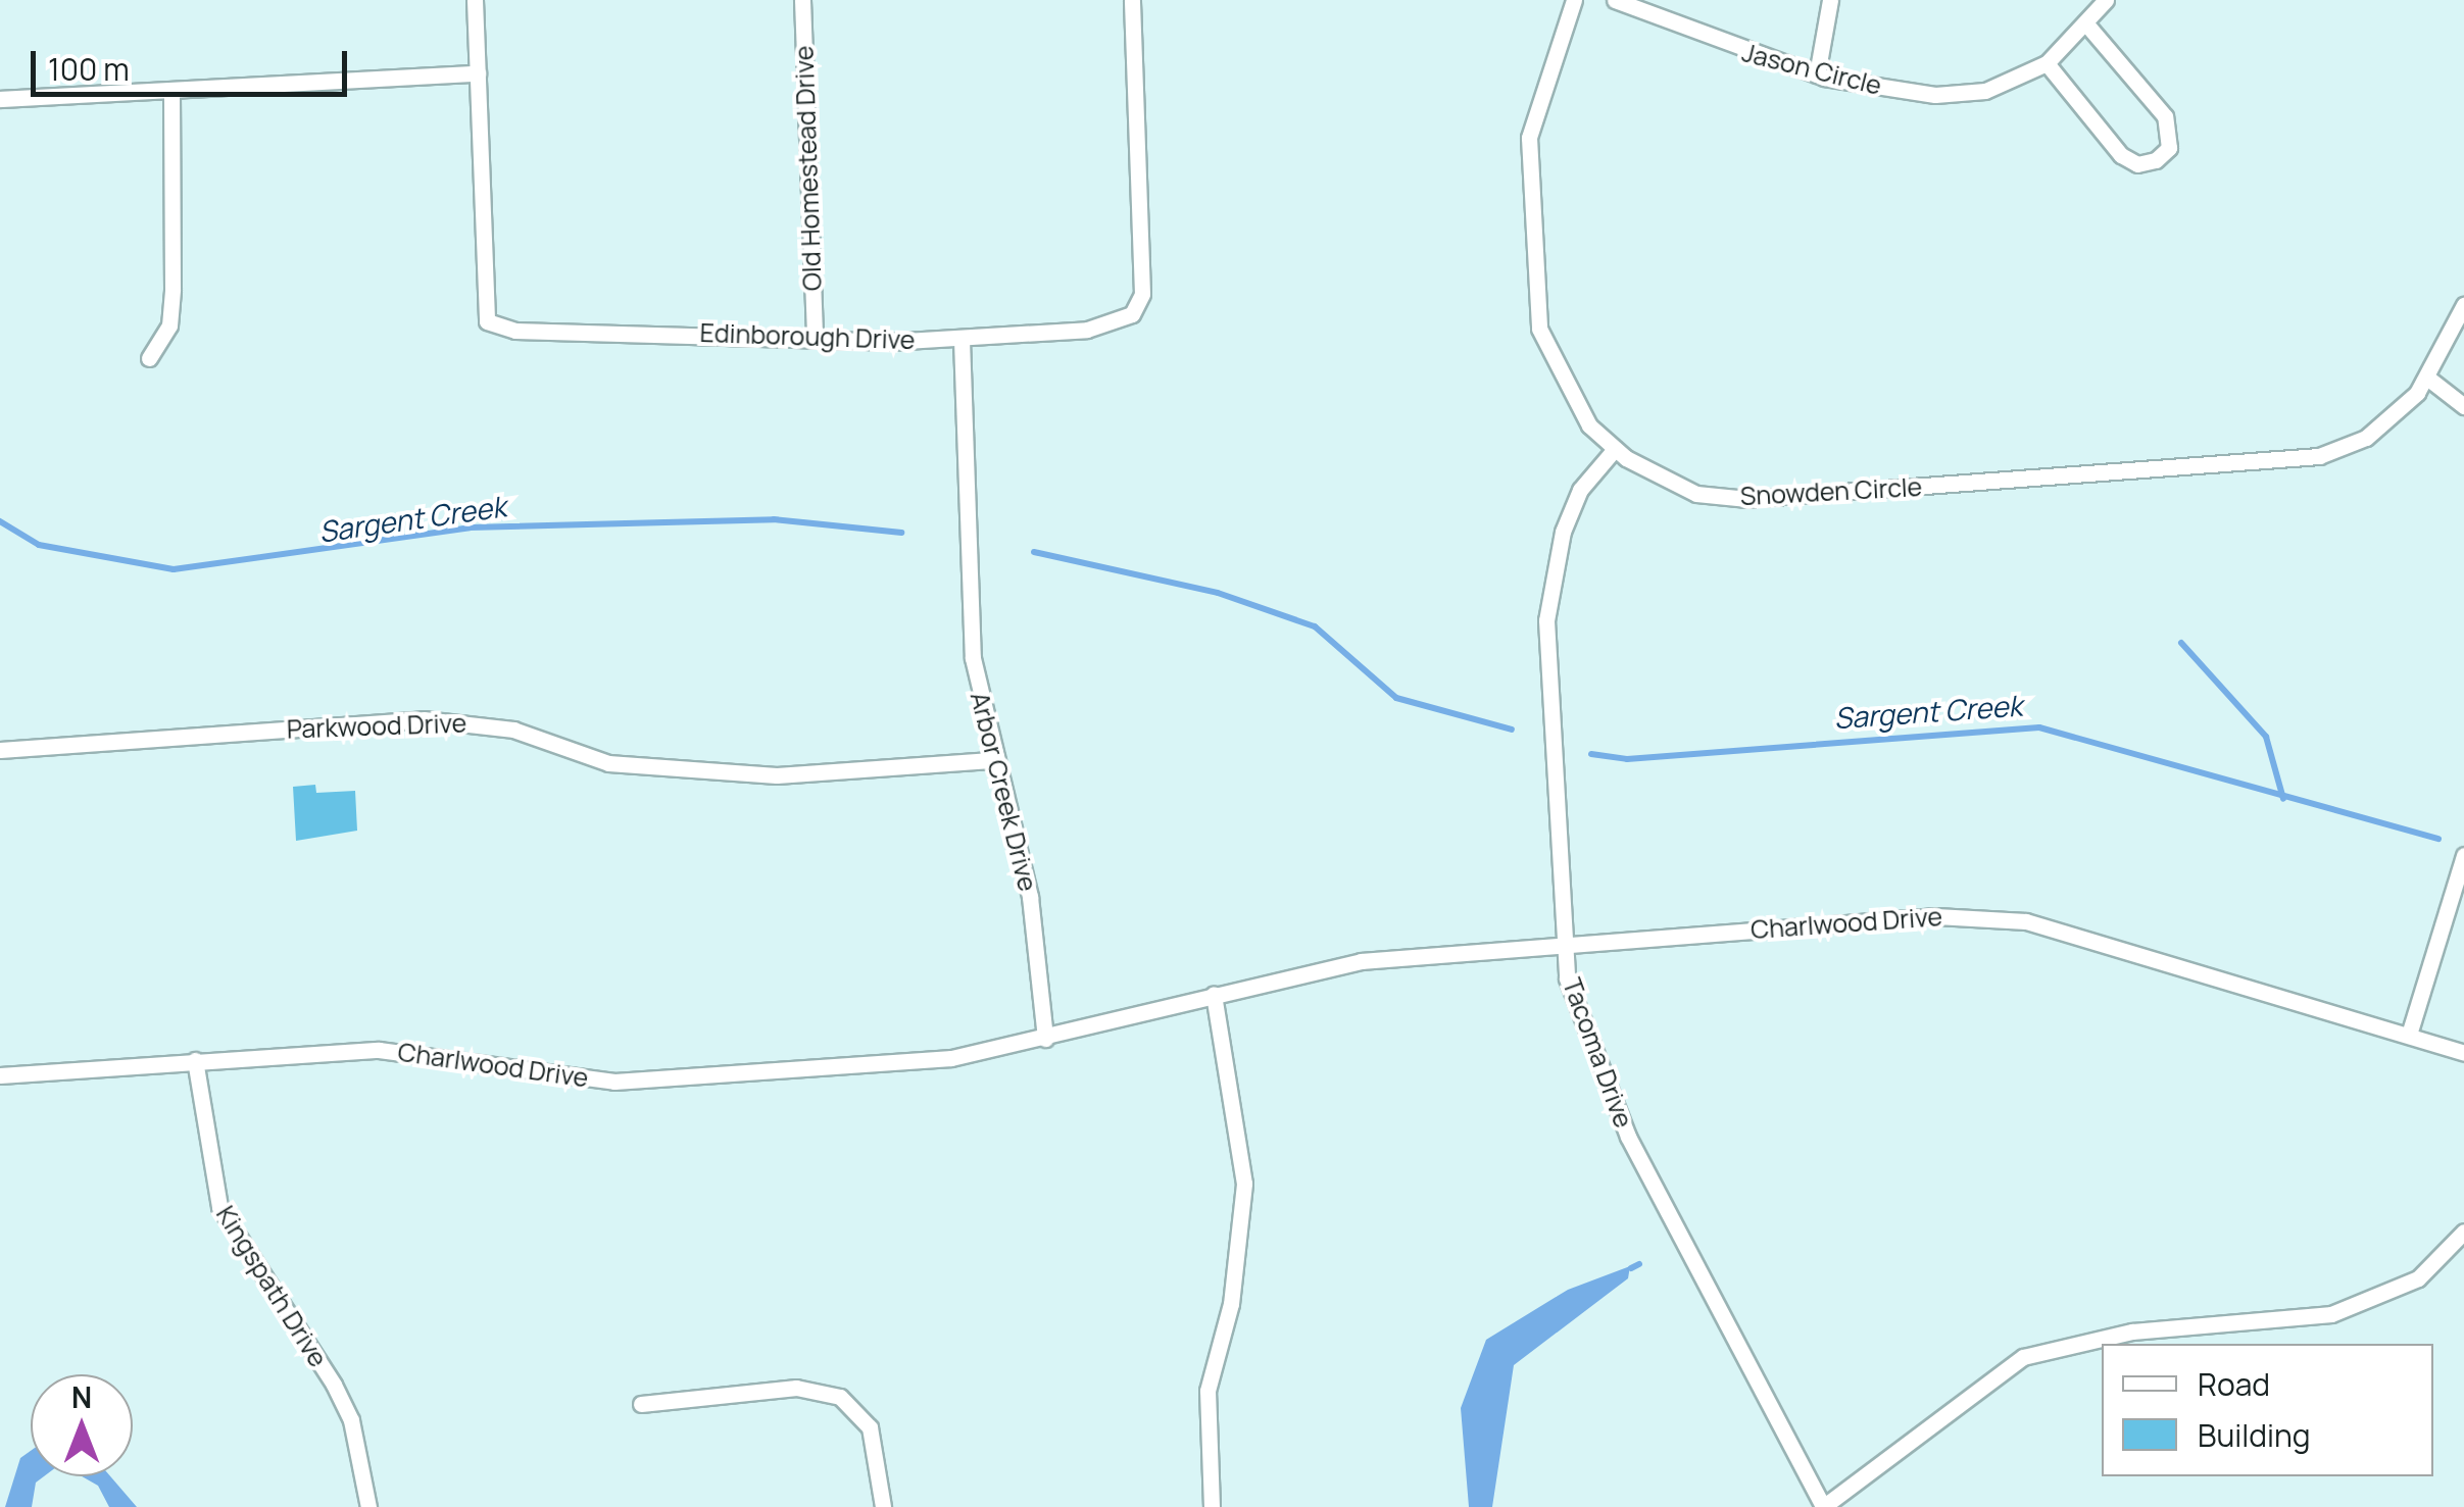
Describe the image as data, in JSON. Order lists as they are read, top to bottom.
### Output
{
  "streets": {
    "street": [
      "Jason Circle",
      "Old Homestead Drive",
      "Edinborough Drive",
      "Snowden Circle",
      "Parkwood Drive",
      "Arbor Creek Drive",
      "Charlwood Drive",
      "Tacoma Drive",
      "Kingspath Drive"
    ]
  },
  "crossings": [
    ["Old Homestead Drive", "Edinborough Drive"],
    ["Edinborough Drive", "Arbor Creek Drive"],
    ["Snowden Circle", "Tacoma Drive"],
    ["Parkwood Drive", "Arbor Creek Drive"],
    ["Arbor Creek Drive", "Charlwood Drive"],
    ["Charlwood Drive", "Tacoma Drive"],
    ["Charlwood Drive", "Kingspath Drive"]
  ],
  "water": ["Sargent Creek"],
  "legend": ["Road", "Building"],
  "scale_bar": "100 m",
  "north": "top"
}
